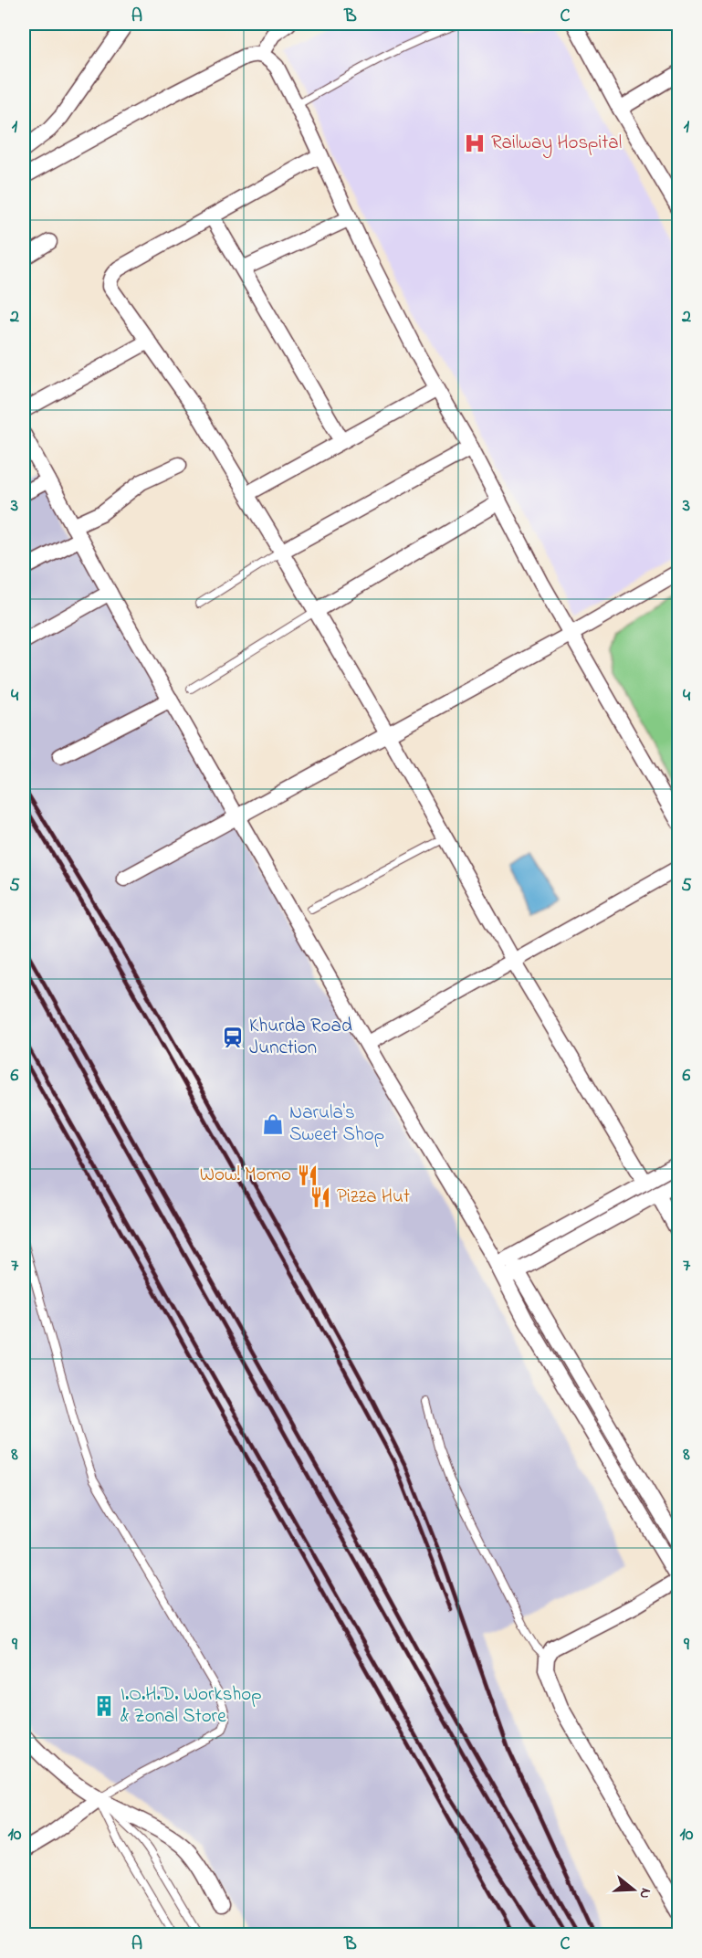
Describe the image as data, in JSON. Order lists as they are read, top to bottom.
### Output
{
  "places": {
    "hospital": ["Railway Hospital"],
    "station": ["Khurda Road Junction"],
    "shop": ["Narula's Sweet Shop"],
    "restaurant": ["Wow! Momo", "Pizza Hut"],
    "building": ["I.O.H.D. Workshop & Zonal Store"]
  },
  "north": "right",
  "grid": {
    "columns": ["A", "B", "C"],
    "rows": [
      "1",
      "2",
      "3",
      "4",
      "5",
      "6",
      "7",
      "8",
      "9",
      "10"
    ]
  }
}
